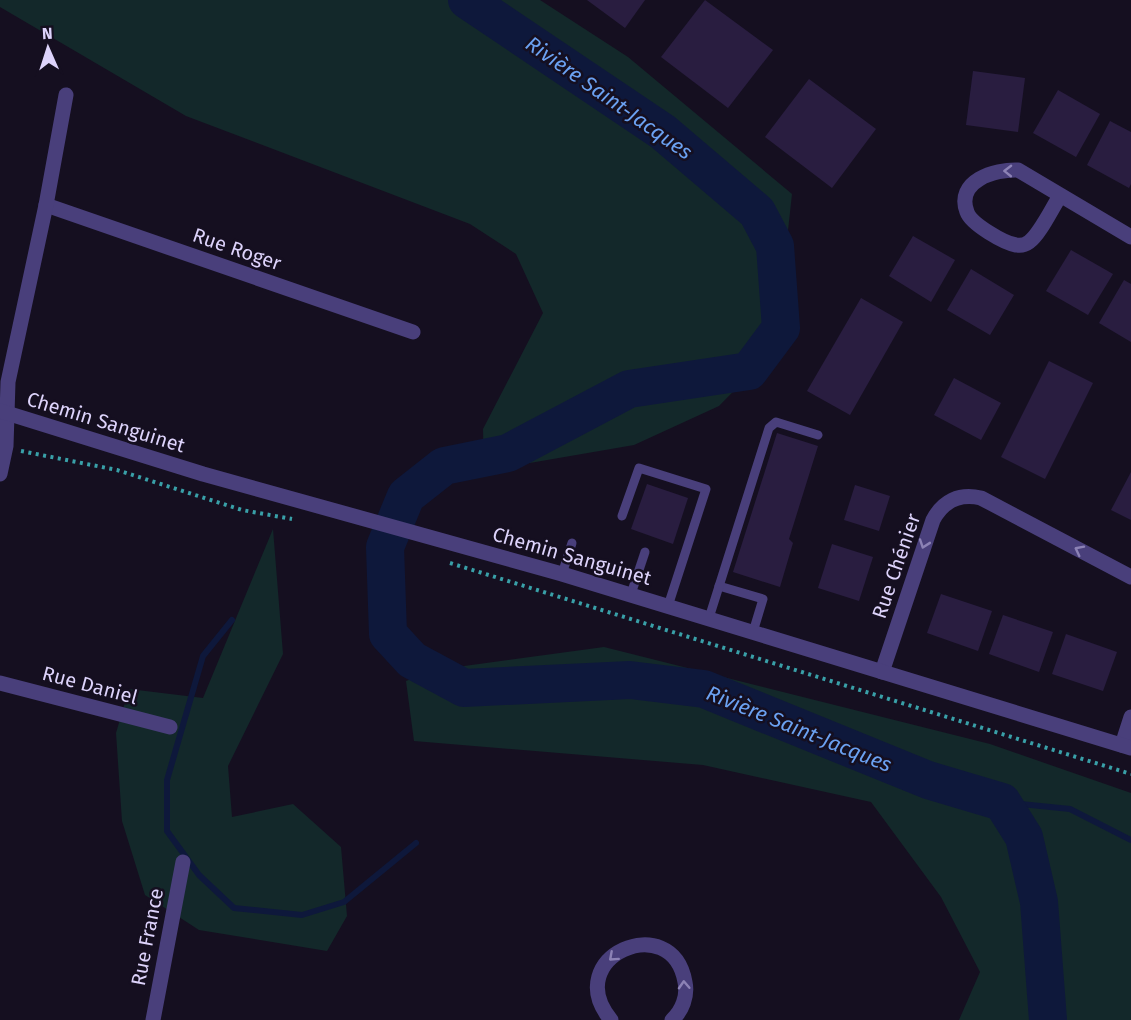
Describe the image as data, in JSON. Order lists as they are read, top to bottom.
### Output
{
  "streets": {
    "street": [
      "Rue Roger",
      "Chemin Sanguinet",
      "Rue Chénier",
      "Rue Daniel",
      "Rue France"
    ]
  },
  "crossings": [
    ["Chemin Sanguinet", "Rue Chénier"]
  ],
  "water": ["Rivière Saint-Jacques"],
  "north": "top"
}
